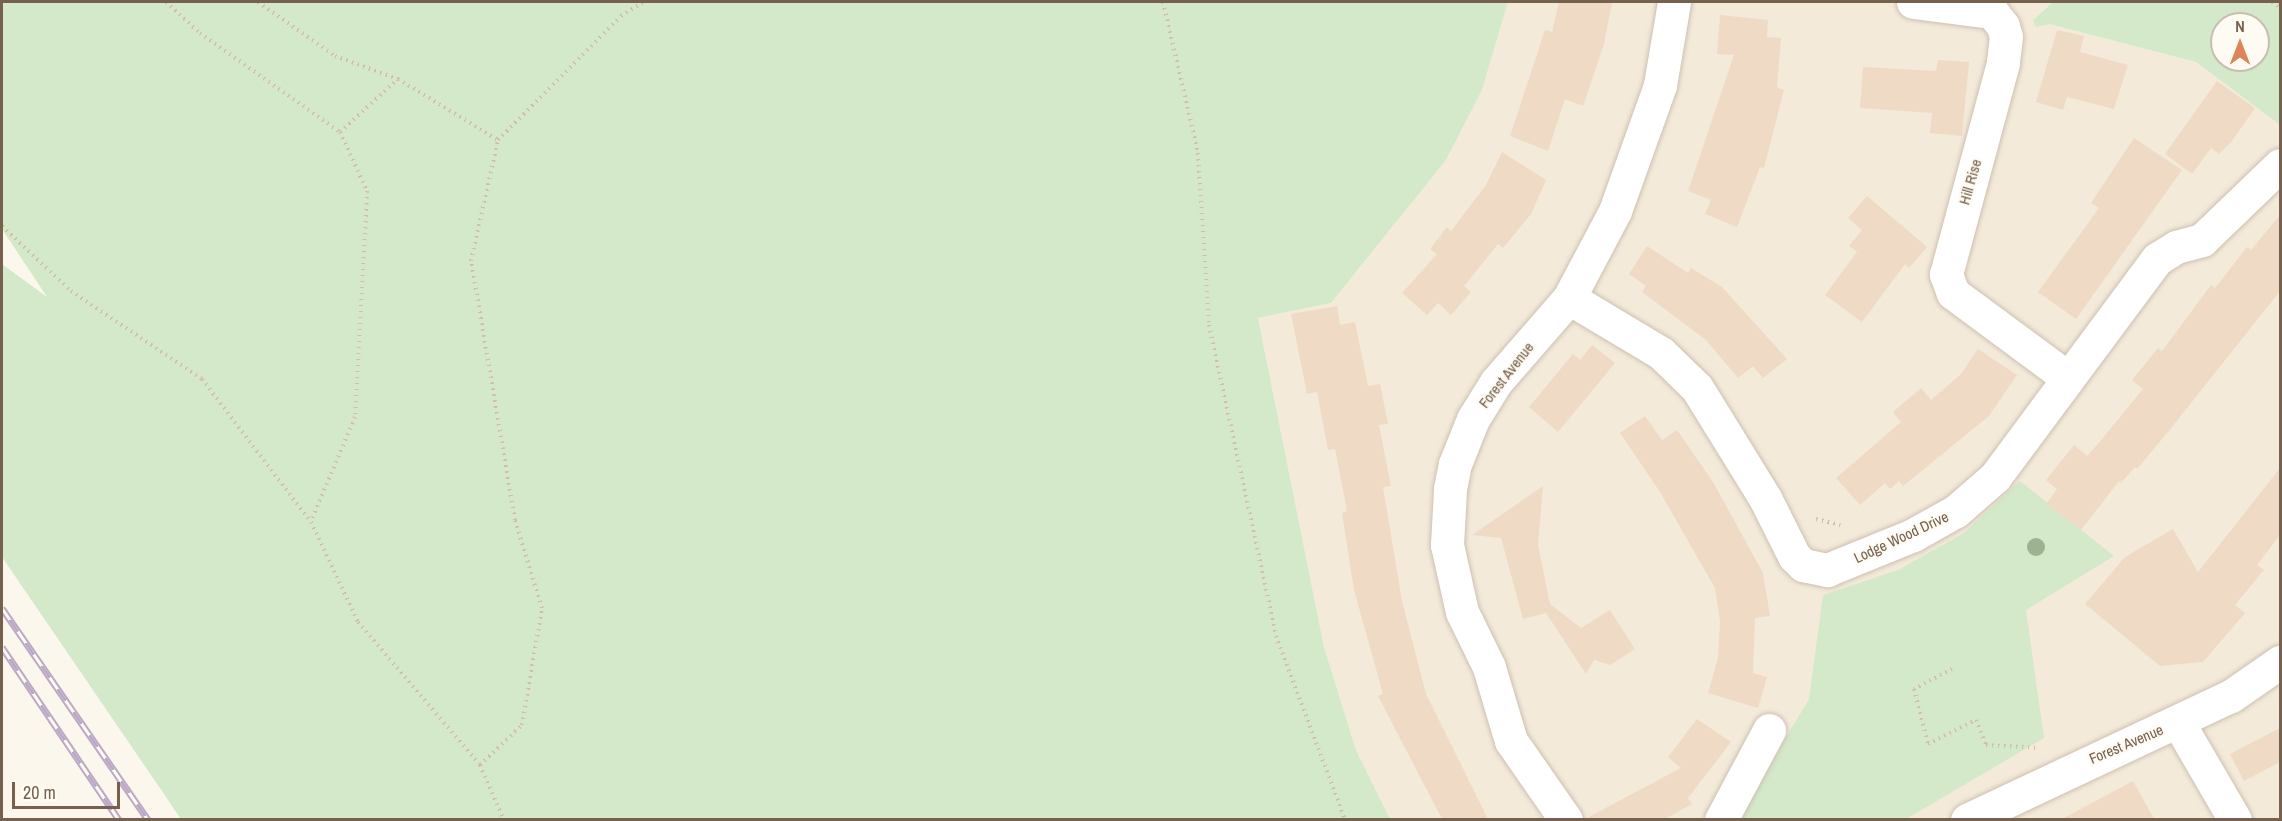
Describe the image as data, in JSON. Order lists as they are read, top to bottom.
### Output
{
  "streets": {
    "street": ["Hill Rise", "Forest Avenue", "Lodge Wood Drive"]
  },
  "crossings": [
    ["Hill Rise", "Lodge Wood Drive"],
    ["Forest Avenue", "Lodge Wood Drive"]
  ],
  "scale_bar": "20 m",
  "north": "top"
}
